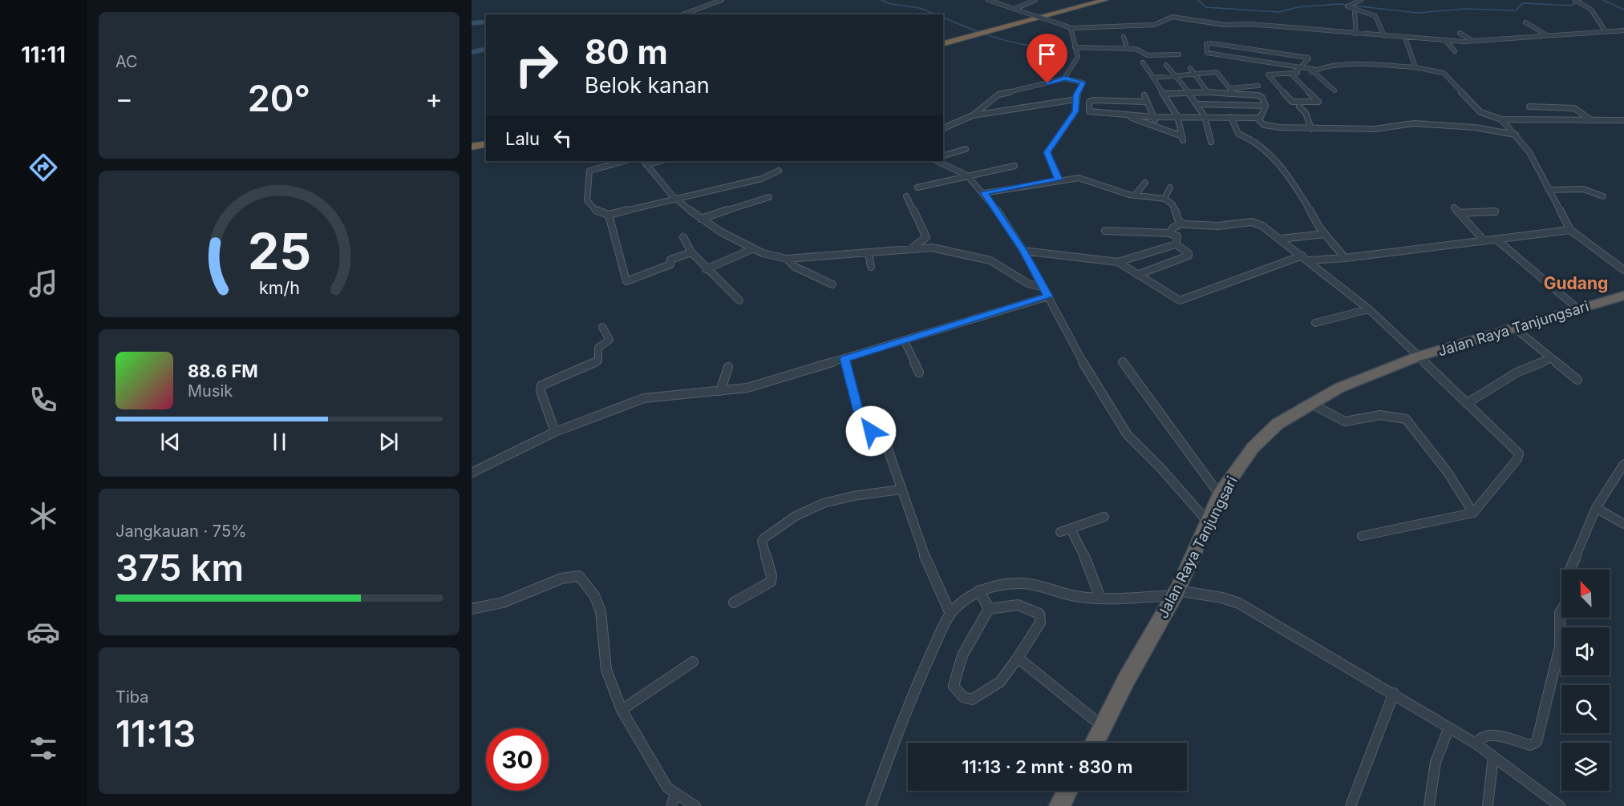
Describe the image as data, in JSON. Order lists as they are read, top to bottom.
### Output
{
  "streets": {
    "highway": ["Jalan Raya Tanjungsari"]
  },
  "districts": ["Gudang"],
  "north": "top left",
  "page": {
    "tabs": "11:11",
    "tile": [
      "AC",
      ["Jangkauan · 75%", "375 km"],
      ["Tiba", "11:13"]
    ],
    "turn": ["80 m", "Belok kanan"],
    "heat": ["−", "20°", "+"],
    "then": "Lalu",
    "song": ["88.6 FM", "Musik"],
    "limit": "30",
    "trip": "11:13 · 2 mnt · 830 m",
    "gauge": ["25", "km/h"]
  }
}
